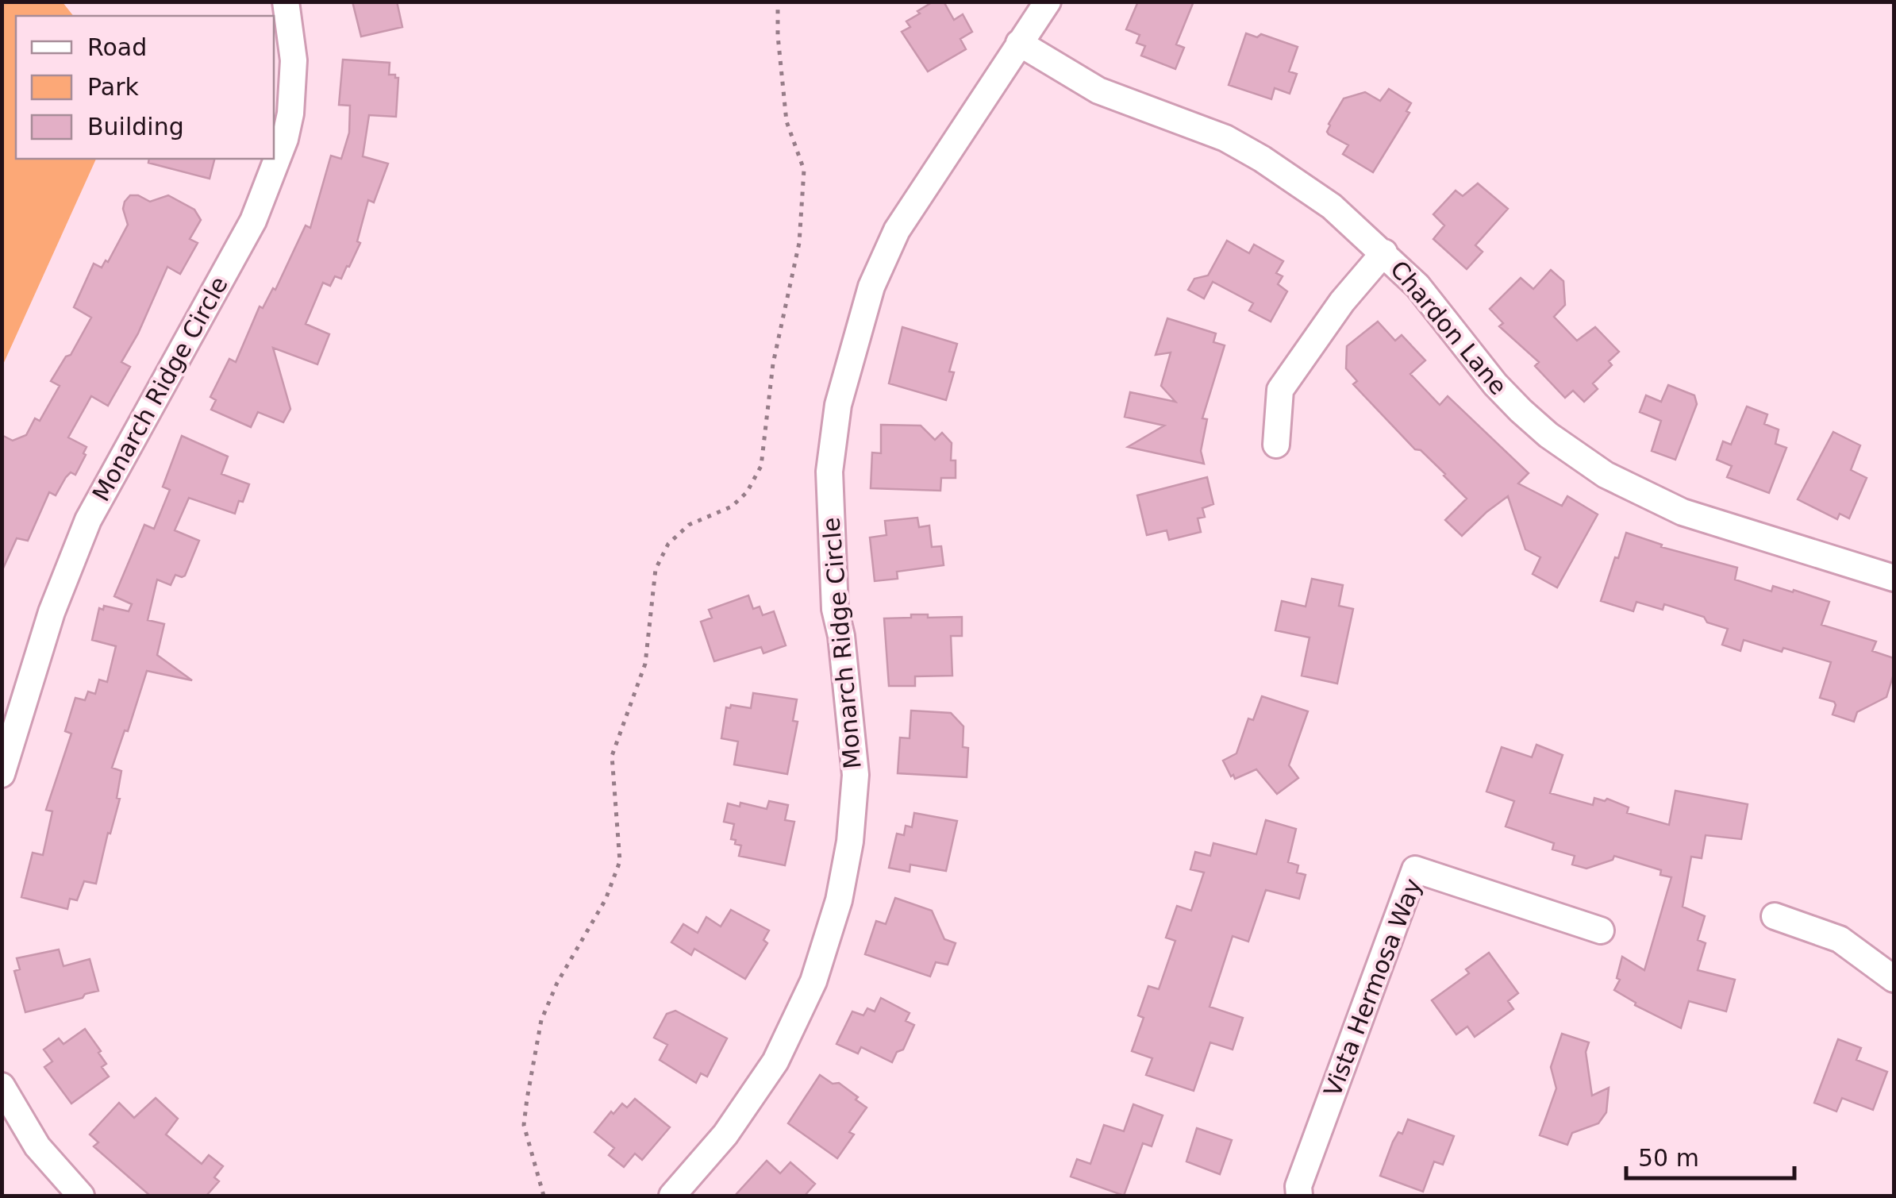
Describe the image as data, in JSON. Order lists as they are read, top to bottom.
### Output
{
  "streets": {
    "street": ["Chardon Lane", "Monarch Ridge Circle", "Vista Hermosa Way"]
  },
  "crossings": [
    ["Chardon Lane", "Monarch Ridge Circle"]
  ],
  "legend": ["Road", "Park", "Building"],
  "scale_bar": "50 m"
}
